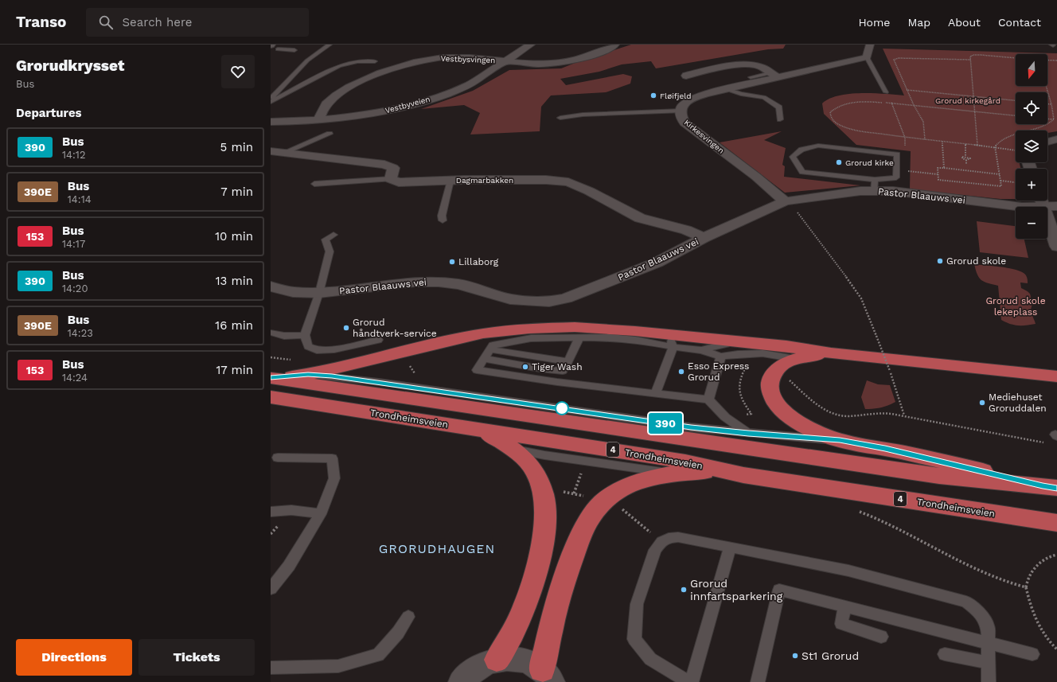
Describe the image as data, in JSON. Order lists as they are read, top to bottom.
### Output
{
  "streets": {
    "highway": ["Trondheimsveien", "4"],
    "street": [
      "Vestbysvingen",
      "Vestbyveien",
      "Kirkesvingen",
      "Dagmarbakken",
      "Pastor Blaauws vei"
    ]
  },
  "crossings": [
    ["Vestbysvingen", "Vestbyveien"],
    ["Kirkesvingen", "Pastor Blaauws vei"],
    ["Dagmarbakken", "Pastor Blaauws vei"]
  ],
  "districts": ["GRORUDHAUGEN"],
  "parks": ["Grorud kirkegård", "Grorud skole lekeplass"],
  "places": [
    "Fløifjeld",
    "Grorud kirke",
    "Grorud skole",
    "Lillaborg",
    "Grorud håndtverk-service",
    "Tiger Wash",
    "Esso Express Grorud",
    "Mediehuset Groruddalen",
    "Grorud innfartsparkering",
    "St1 Grorud"
  ],
  "lines": ["bus line 390"],
  "north": "bottom",
  "page": {
    "header": "Transo",
    "search": "Search here",
    "nav": [
      "Home",
      "Map",
      "About",
      "Contact"
    ],
    "heading": [
      ["Grorudkrysset", "Bus"],
      "Departures"
    ],
    "on_map": "390",
    "map_buttons": ["+", "−"],
    "list": [
      {
        "mark": "390",
        "name": "Bus",
        "note": "14:12",
        "value": "5 min"
      },
      {
        "mark": "390E",
        "name": "Bus",
        "note": "14:14",
        "value": "7 min"
      },
      {
        "mark": "153",
        "name": "Bus",
        "note": "14:17",
        "value": "10 min"
      },
      {
        "mark": "390",
        "name": "Bus",
        "note": "14:20",
        "value": "13 min"
      },
      {
        "mark": "390E",
        "name": "Bus",
        "note": "14:23",
        "value": "16 min"
      },
      {
        "mark": "153",
        "name": "Bus",
        "note": "14:24",
        "value": "17 min"
      }
    ],
    "buttons": ["Directions", "Tickets"]
  }
}
